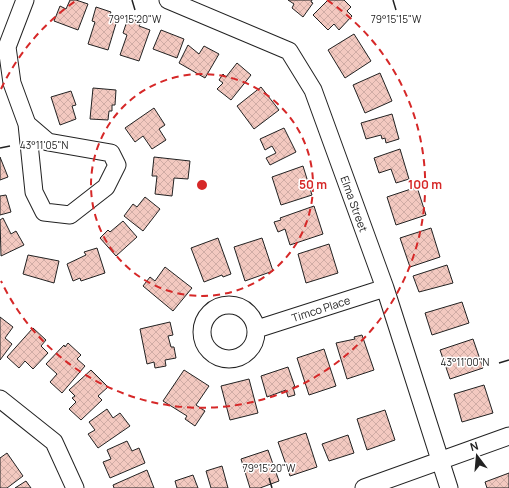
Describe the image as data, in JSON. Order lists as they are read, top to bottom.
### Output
{
  "streets": {
    "street": ["Elma Street", "Timco Place"]
  },
  "crossings": [
    ["Elma Street", "Timco Place"]
  ],
  "north": "top",
  "coordinates": [
    "79°15'20\"W",
    "79°15'15\"W",
    "43°11'05\"N",
    "43°11'00\"N"
  ],
  "rings": ["50 m", "100 m"]
}
